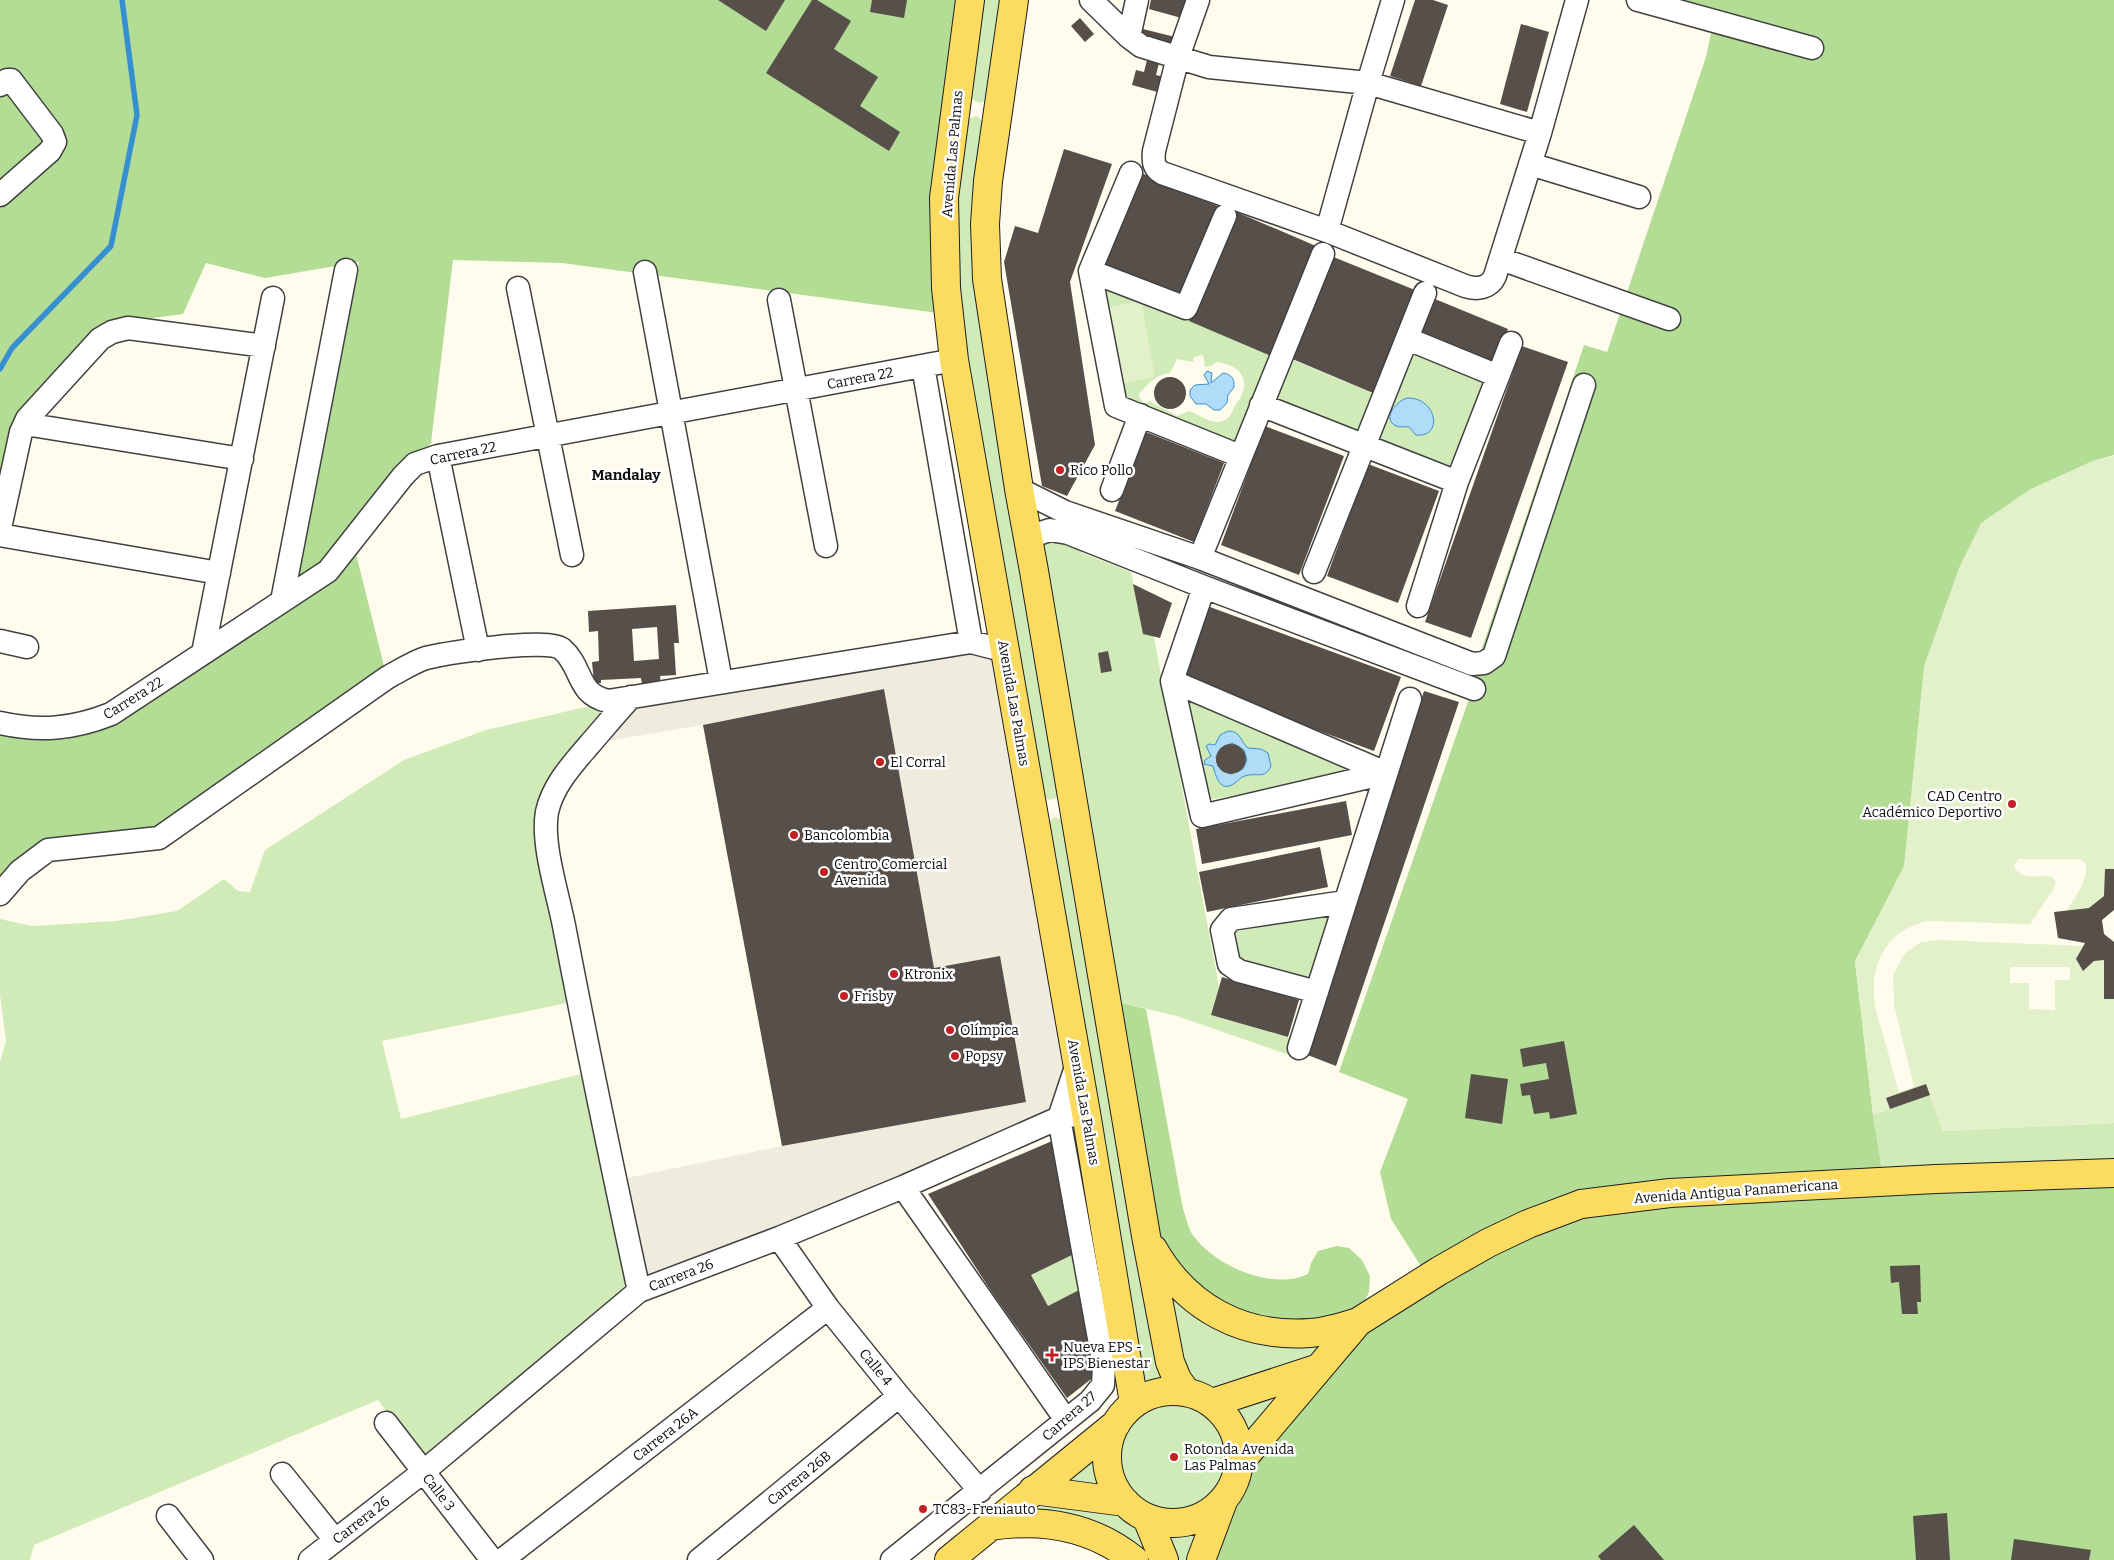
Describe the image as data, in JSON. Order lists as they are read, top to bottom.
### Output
{
  "streets": {
    "main road": ["Avenida Las Palmas", "Avenida Antigua Panamericana"],
    "street": [
      "Carrera 22",
      "Carrera 26",
      "Calle 4",
      "Carrera 27",
      "Carrera 26A",
      "Carrera 26B",
      "Calle 3"
    ]
  },
  "crossings": [
    ["Avenida Las Palmas", "Carrera 22"],
    ["Avenida Las Palmas", "Avenida Antigua Panamericana"],
    ["Avenida Las Palmas", "Carrera 26"],
    ["Carrera 26", "Calle 4"],
    ["Carrera 26", "Carrera 27"],
    ["Carrera 26", "Calle 3"],
    ["Calle 4", "Carrera 27"],
    ["Calle 4", "Carrera 26A"],
    ["Calle 4", "Carrera 26B"]
  ],
  "districts": ["Mandalay"],
  "places": {
    "other": [
      "Rico Pollo",
      "El Corral",
      "CAD Centro Académico Deportivo",
      "Bancolombia",
      "Centro Comercial Avenida",
      "Ktronix",
      "Frisby",
      "Olímpica",
      "Popsy",
      "Rotonda Avenida Las Palmas",
      "TC83-Freniauto"
    ],
    "health": ["Nueva EPS - IPS Bienestar"]
  }
}
